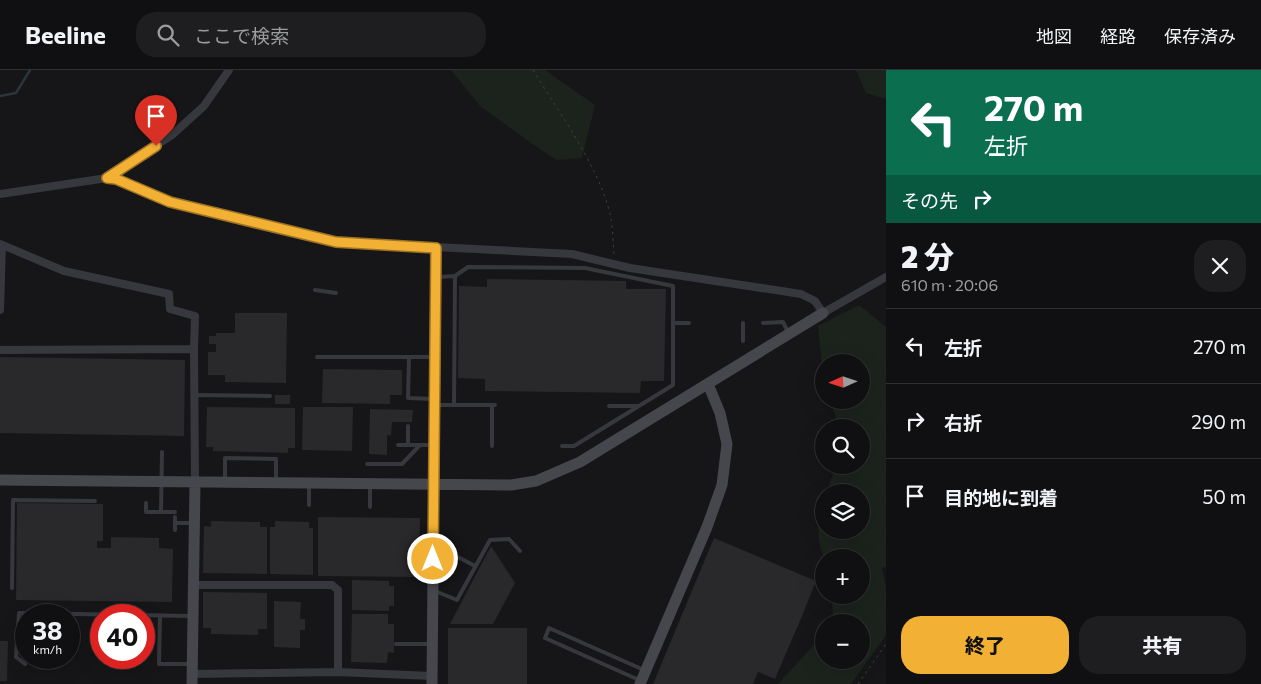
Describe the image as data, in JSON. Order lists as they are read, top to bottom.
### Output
{
  "north": "left",
  "page": {
    "header": "Beeline",
    "search": "ここで検索",
    "nav": ["地図", "経路", "保存済み"],
    "turn": ["270 m", "左折"],
    "then": "その先",
    "heading": ["2 分", "610 m · 20:06"],
    "list": [
      {
        "name": "左折",
        "value": "270 m"
      },
      {
        "name": "右折",
        "value": "290 m"
      },
      {
        "name": "目的地に到着",
        "value": "50 m"
      }
    ],
    "map_buttons": ["+", "−"],
    "speed": "38 km/h",
    "limit": "40",
    "buttons": ["終了", "共有"]
  }
}
